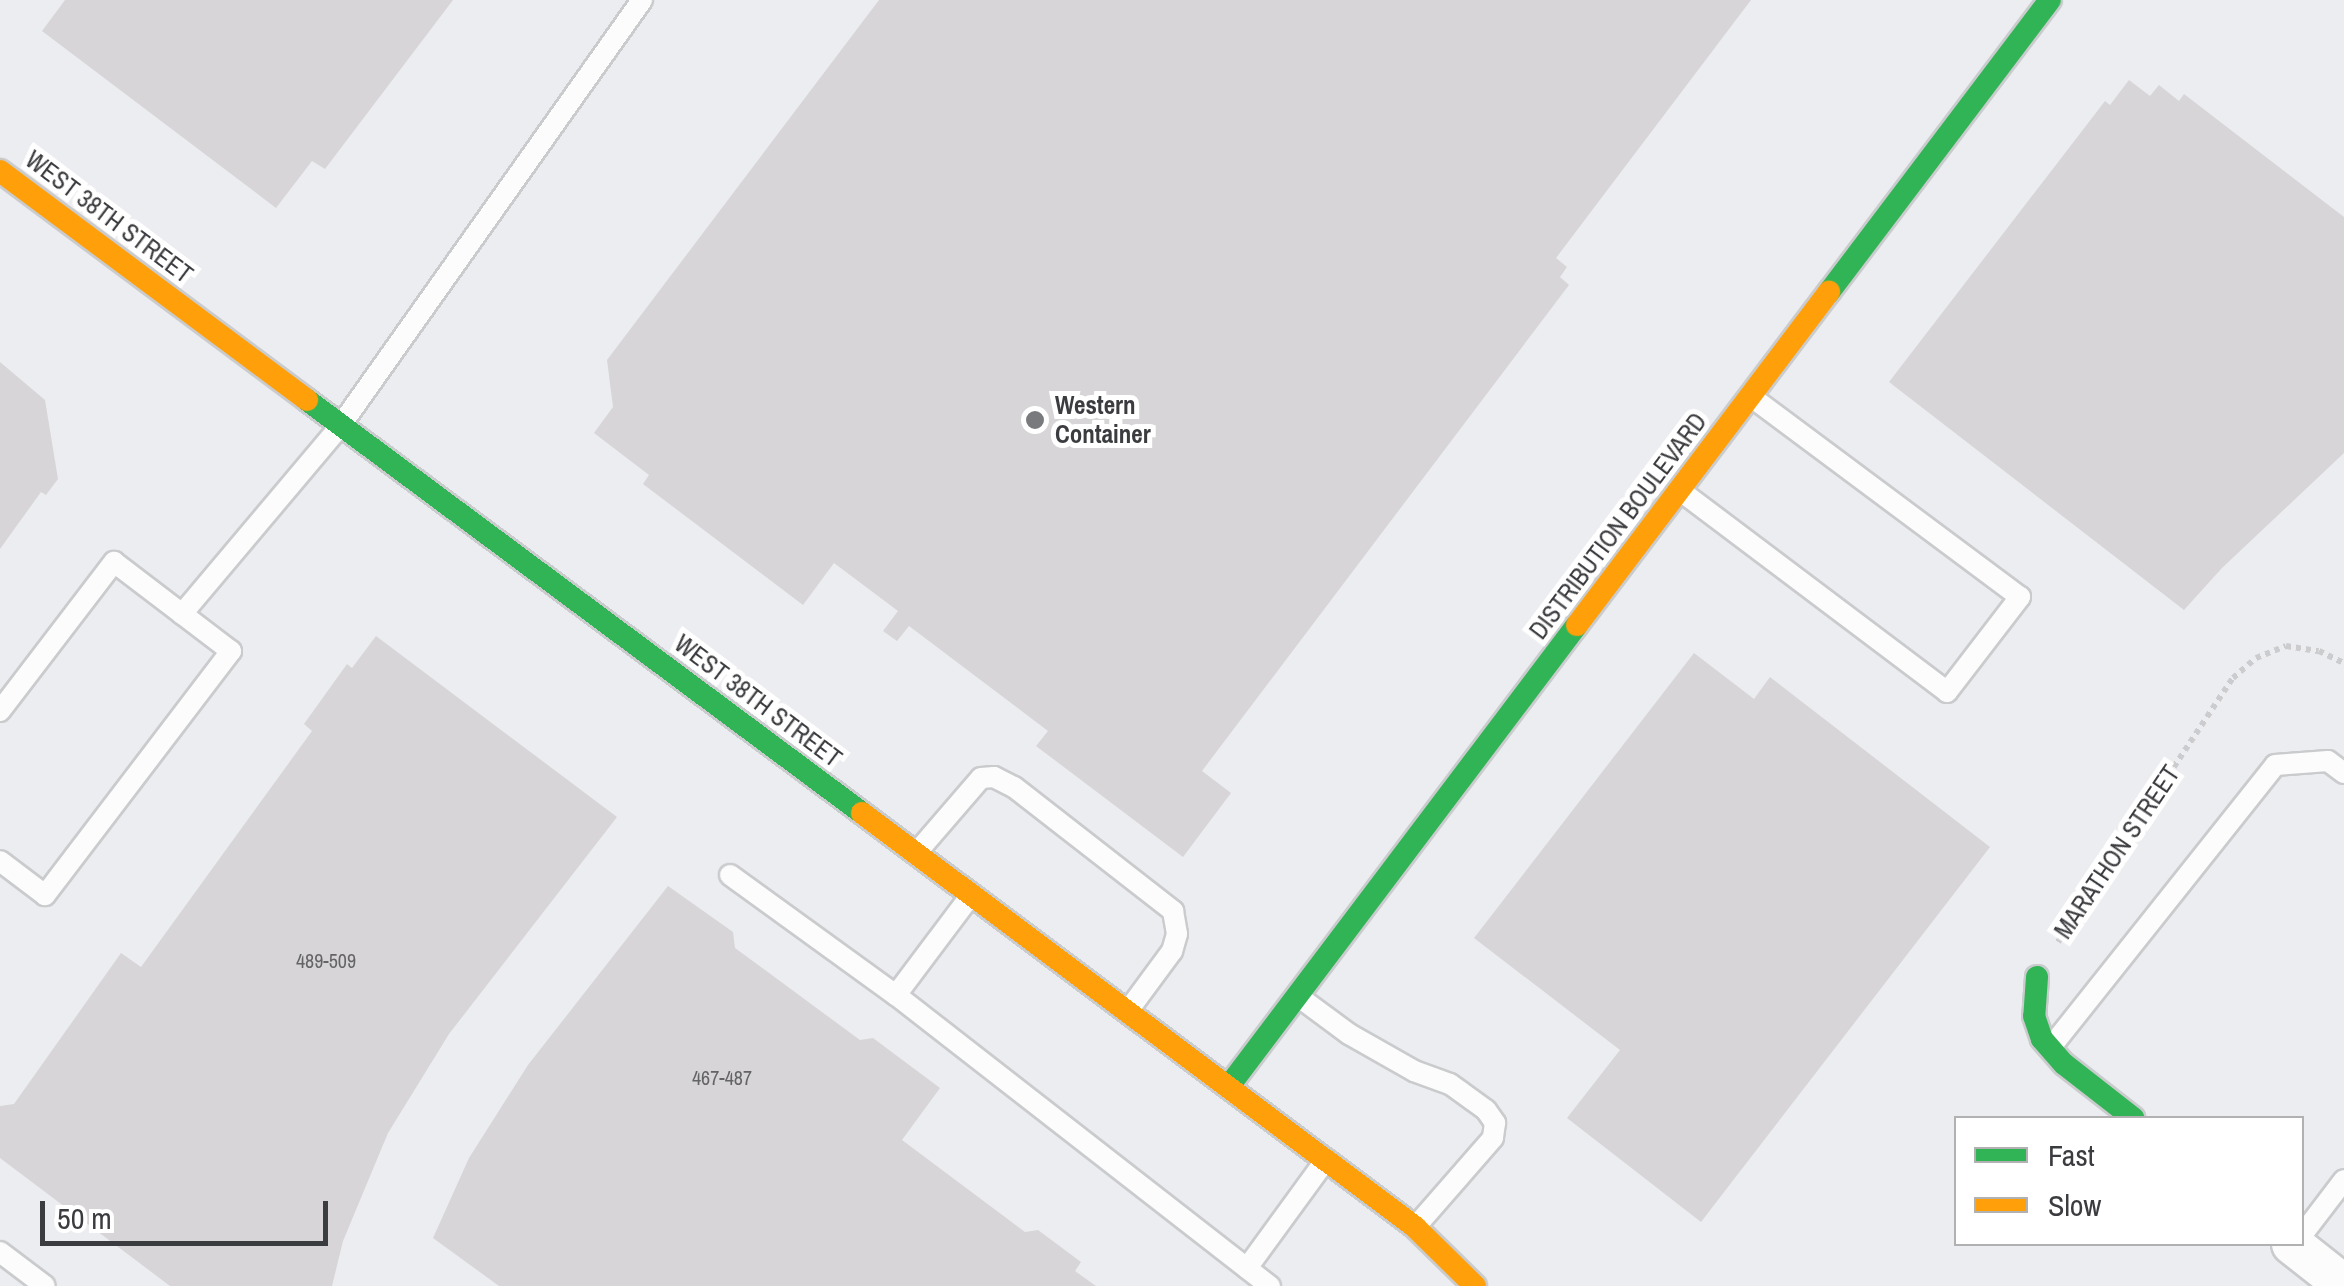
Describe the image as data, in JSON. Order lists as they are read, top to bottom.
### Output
{
  "streets": {
    "street": ["WEST 38TH STREET", "DISTRIBUTION BOULEVARD"],
    "path": ["MARATHON STREET"]
  },
  "crossings": [
    ["WEST 38TH STREET", "DISTRIBUTION BOULEVARD"]
  ],
  "places": ["Western Container"],
  "house_numbers": ["489-509", "467-487"],
  "legend": ["Fast", "Slow"],
  "scale_bar": "50 m"
}
